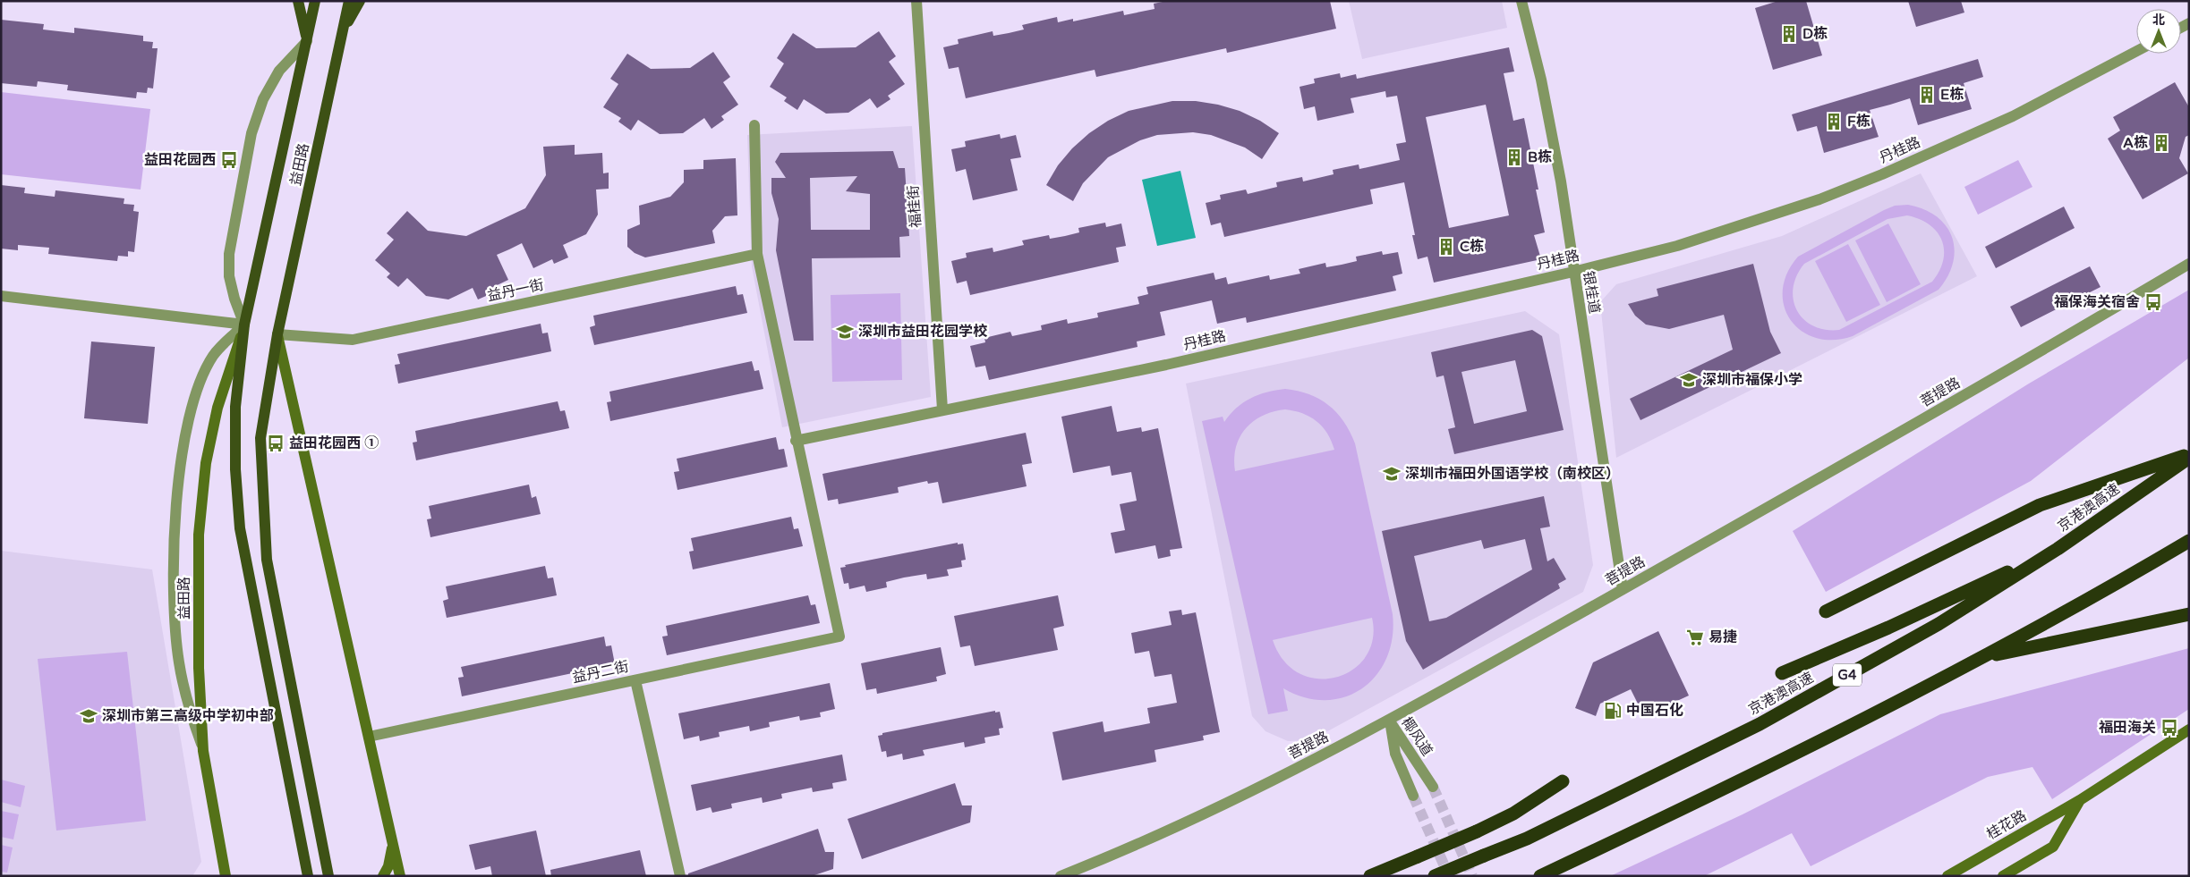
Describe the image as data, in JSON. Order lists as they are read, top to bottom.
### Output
{
  "streets": {
    "highway": ["京港澳高速", "G4"],
    "main road": ["益田路", "桂花路"],
    "street": [
      "丹桂路",
      "福桂街",
      "益丹一街",
      "银桂道",
      "菩提路",
      "益丹二街",
      "椰风道"
    ]
  },
  "crossings": [
    ["丹桂路", "福桂街"],
    ["丹桂路", "银桂道"],
    ["丹桂路", "益丹二街"],
    ["益田路", "益丹一街"],
    ["益田路", "益丹二街"],
    ["银桂道", "菩提路"],
    ["菩提路", "椰风道"]
  ],
  "places": {
    "building": [
      "D栋",
      "E栋",
      "F栋",
      "A栋",
      "B栋",
      "C栋"
    ],
    "bus stop": [
      "益田花园西",
      "福保海关宿舍",
      "益田花园西 ①",
      "福田海关"
    ],
    "school or university": [
      "深圳市益田花园学校",
      "深圳市福保小学",
      "深圳市福田外国语学校（南校区）",
      "深圳市第三高级中学初中部"
    ],
    "supermarket": ["易捷"],
    "fuel station": ["中国石化"]
  },
  "north": "top"
}
